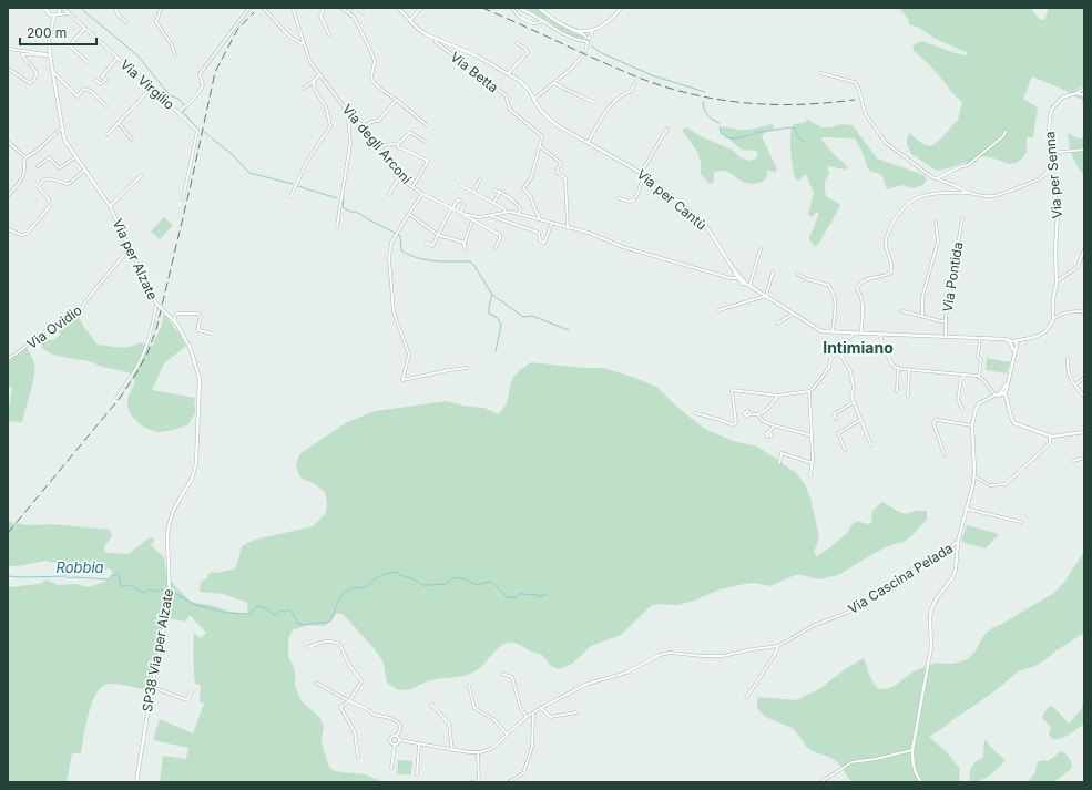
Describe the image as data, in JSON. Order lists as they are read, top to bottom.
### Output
{
  "streets": {
    "street": [
      "Via Betta",
      "Via Virgilio",
      "Via degli Arconi",
      "Via per Senna",
      "Via per Cantù",
      "Via per Alzate",
      "Via Pontida",
      "Via Ovidio",
      "Via Cascina Pelada",
      "SP38 Via per Alzate"
    ]
  },
  "crossings": [
    ["Via Betta", "Via per Cantù"],
    ["Via Virgilio", "Via per Alzate"],
    ["Via degli Arconi", "Via per Cantù"],
    ["Via per Cantù", "Via Pontida"],
    ["Via per Alzate", "Via Ovidio"],
    ["Via per Alzate", "SP38 Via per Alzate"]
  ],
  "districts": ["Intimiano"],
  "water": ["Robbia"],
  "scale_bar": "200 m"
}
